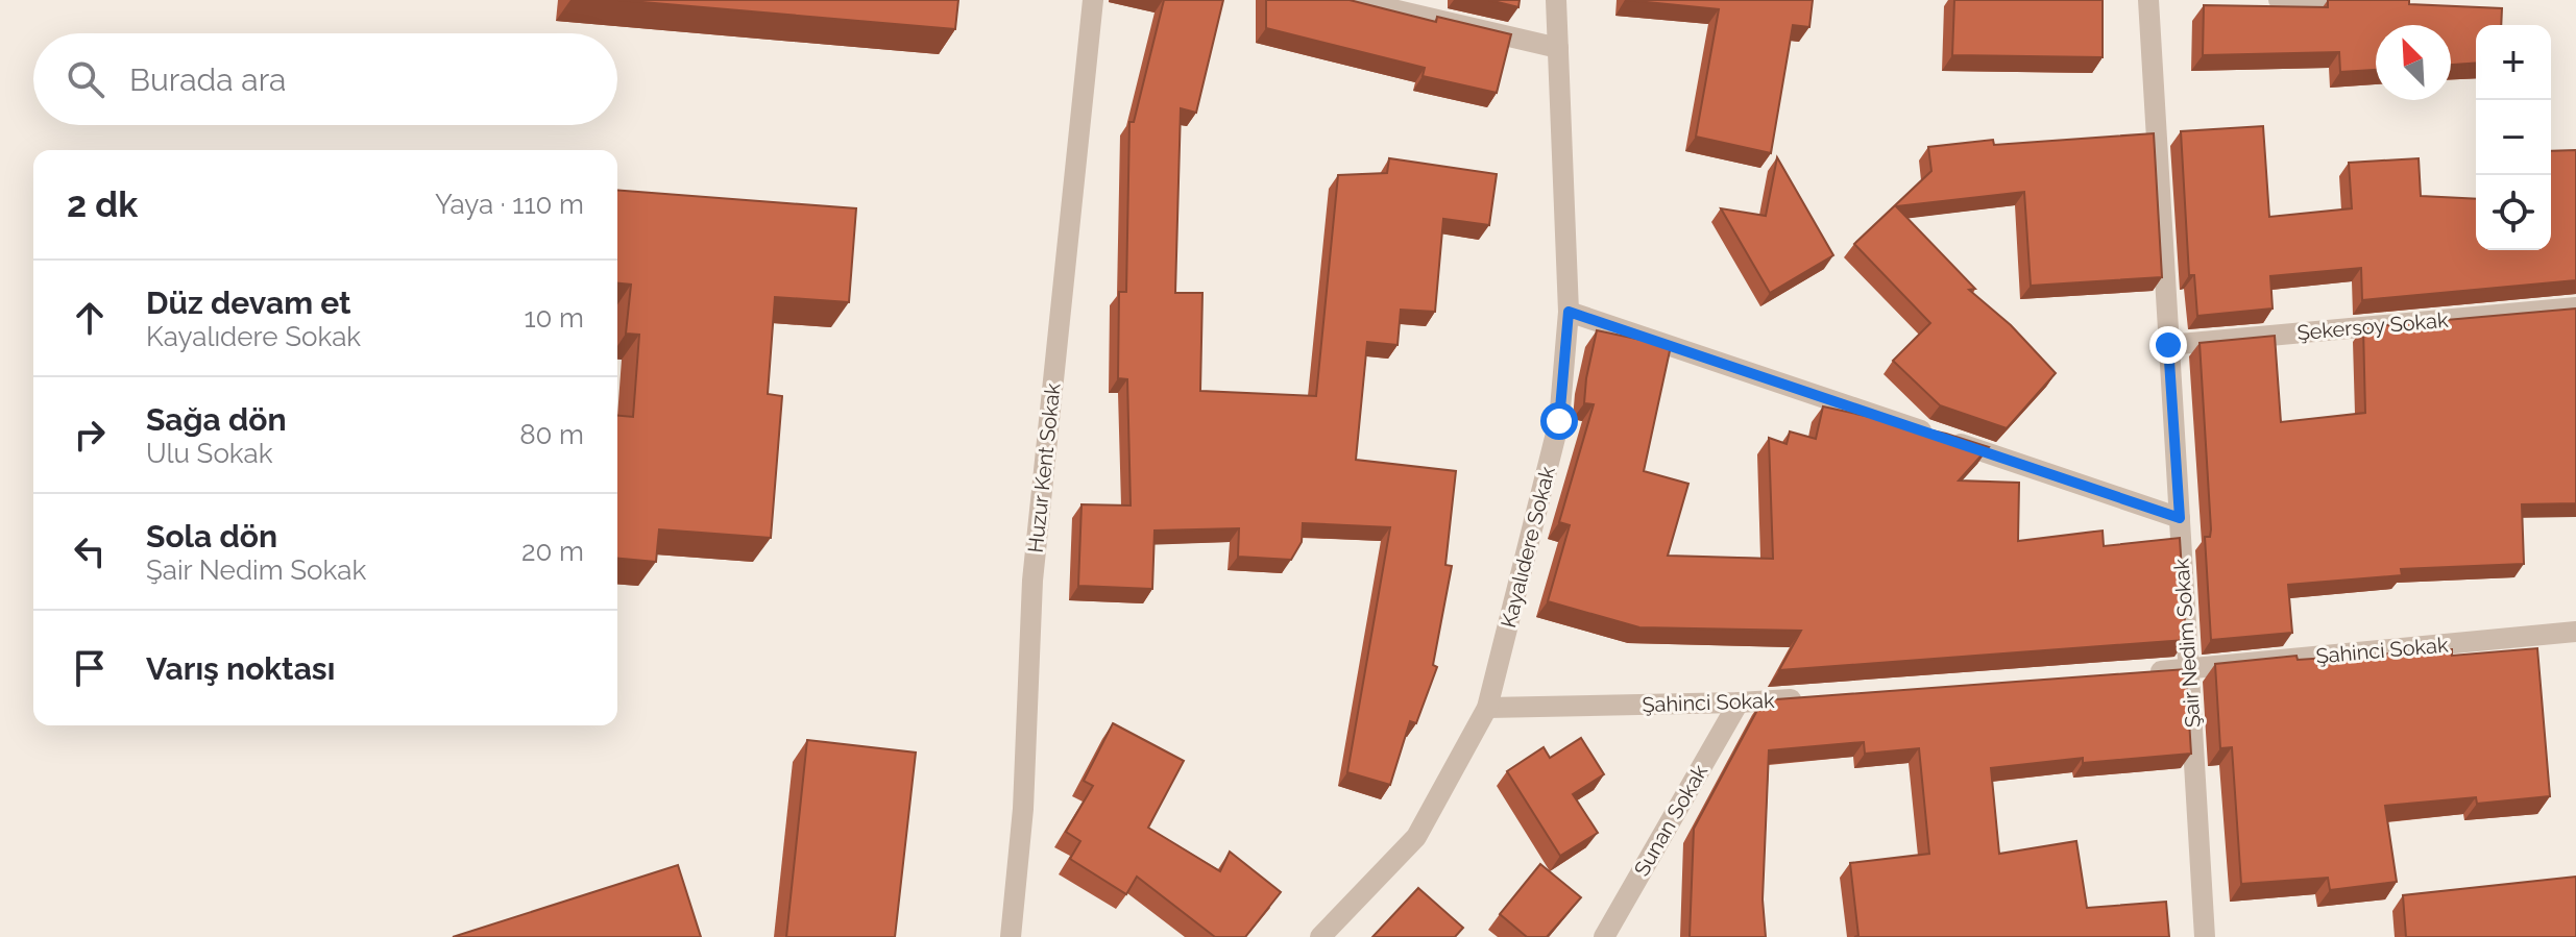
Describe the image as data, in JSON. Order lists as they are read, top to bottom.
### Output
{
  "streets": {
    "street": [
      "Şekersoy Sokak",
      "Huzur Kent Sokak",
      "Kayalıdere Sokak",
      "Şair Nedim Sokak",
      "Şahinci Sokak",
      "Sunan Sokak"
    ]
  },
  "crossings": [
    ["Şekersoy Sokak", "Şair Nedim Sokak"],
    ["Kayalıdere Sokak", "Şahinci Sokak"],
    ["Şair Nedim Sokak", "Şahinci Sokak"],
    ["Şahinci Sokak", "Sunan Sokak"]
  ],
  "north": "top left",
  "page": {
    "map_buttons": ["+", "−"],
    "search": "Burada ara",
    "heading": ["2 dk", "Yaya · 110 m"],
    "list": [
      ["Düz devam et", "Kayalıdere Sokak", "10 m"],
      ["Sağa dön", "Ulu Sokak", "80 m"],
      ["Sola dön", "Şair Nedim Sokak", "20 m"],
      "Varış noktası"
    ]
  }
}
